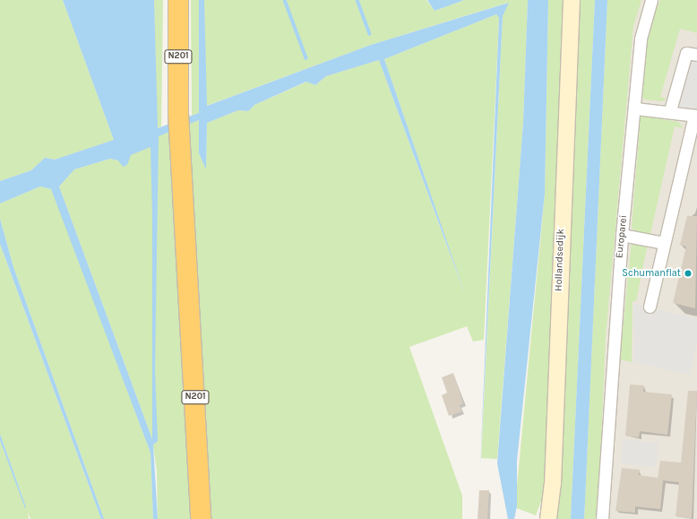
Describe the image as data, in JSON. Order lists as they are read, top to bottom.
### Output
{
  "streets": {
    "highway": ["N201"],
    "street": ["Europarei", "Hollandsedijk"]
  },
  "places": ["Schumanflat"]
}
